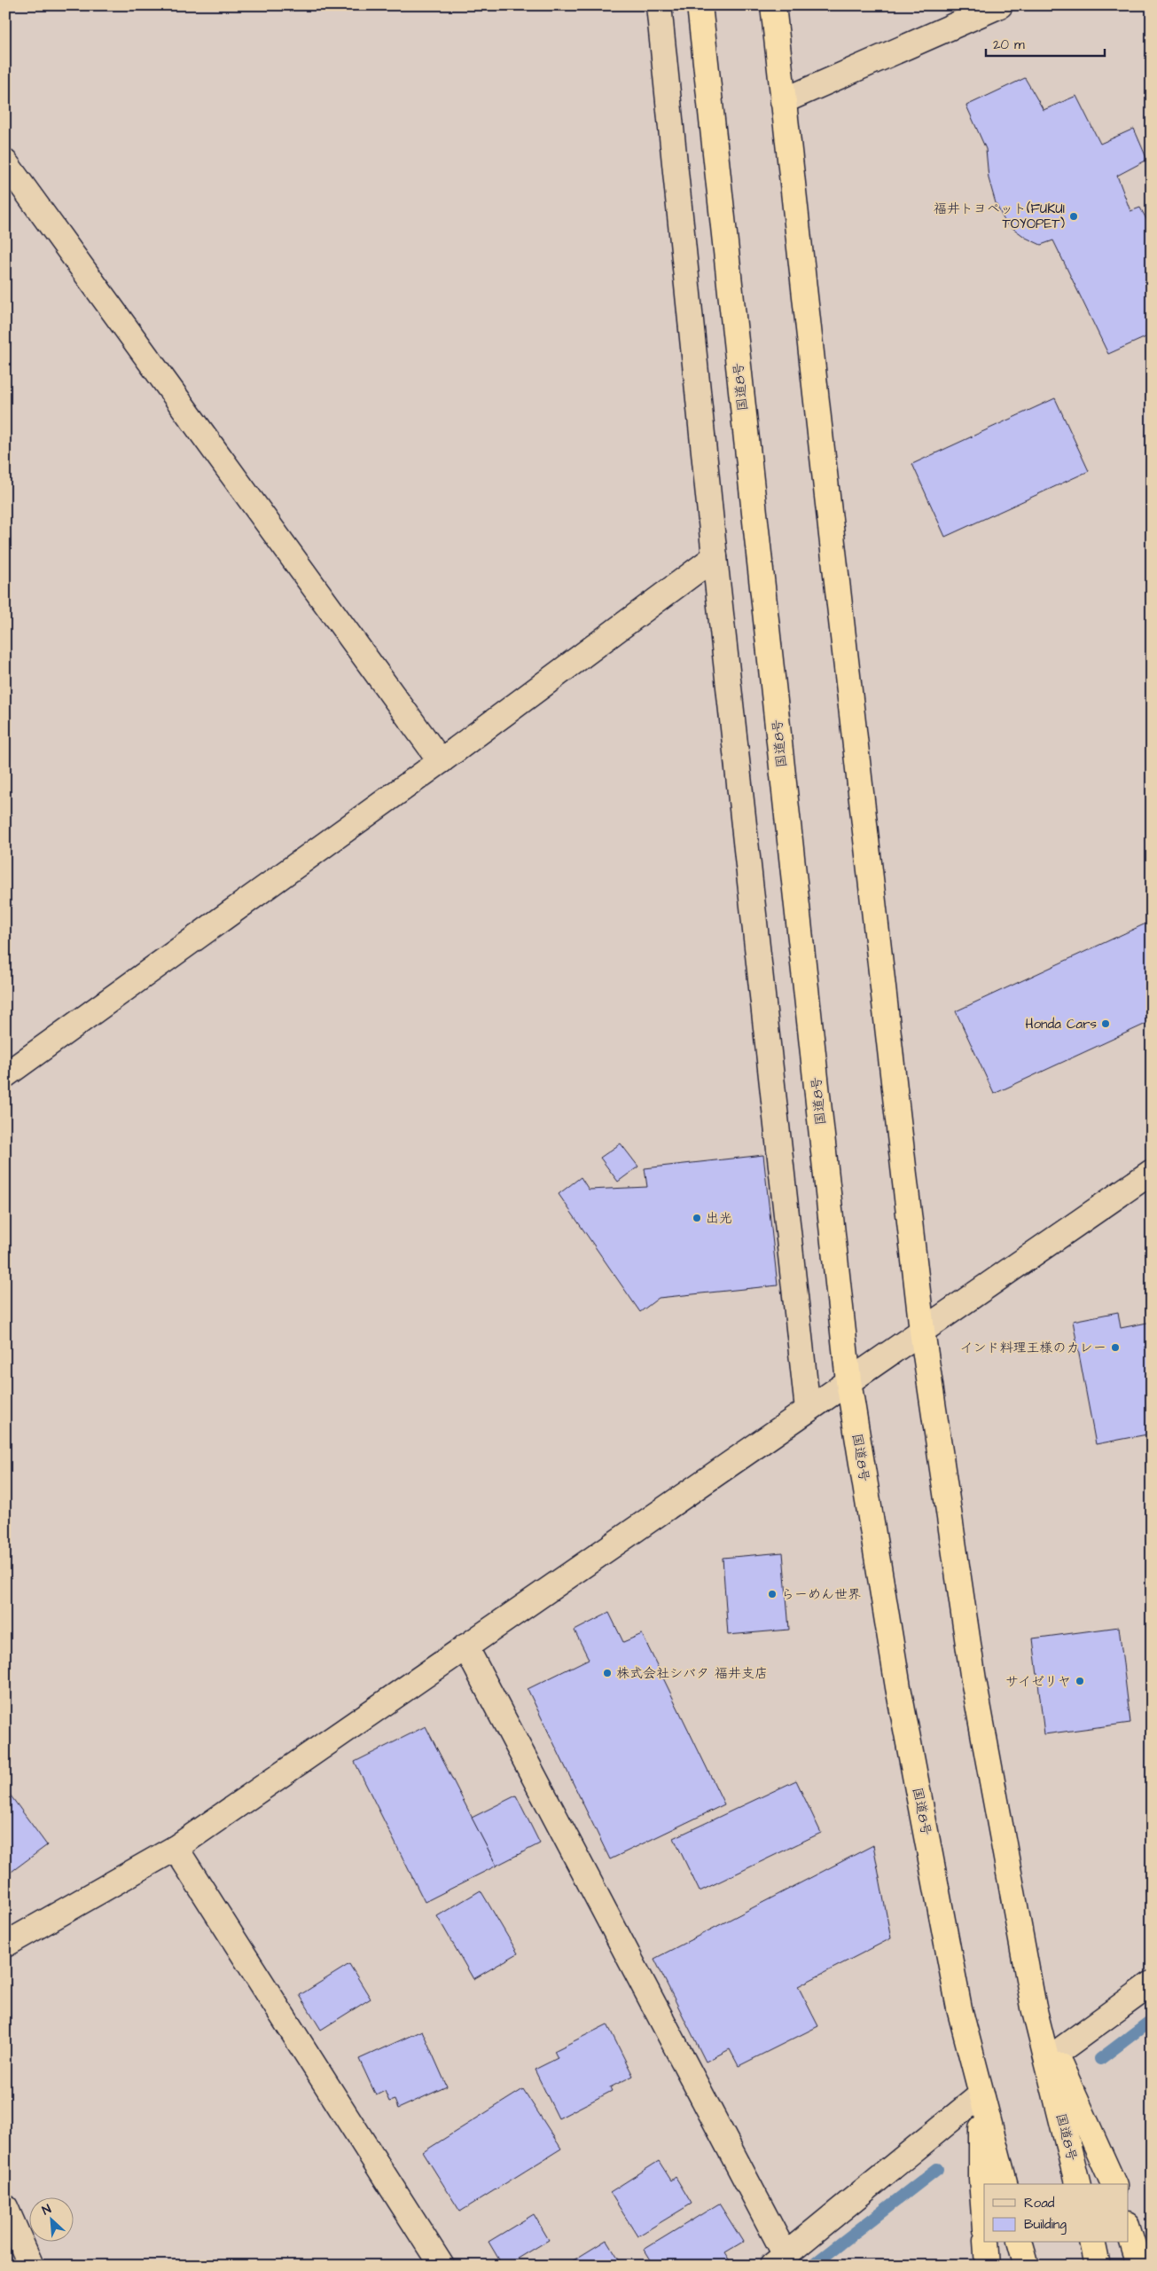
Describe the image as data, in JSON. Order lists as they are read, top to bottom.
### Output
{
  "streets": {
    "highway": ["国道8号"]
  },
  "places": [
    "福井トヨペット(FUKUI TOYOPET)",
    "Honda Cars",
    "出光",
    "インド料理王様のカレー",
    "らーめん世界",
    "株式会社シバタ 福井支店",
    "サイゼリヤ"
  ],
  "legend": ["Road", "Building"],
  "scale_bar": "20 m",
  "north": "top left"
}
